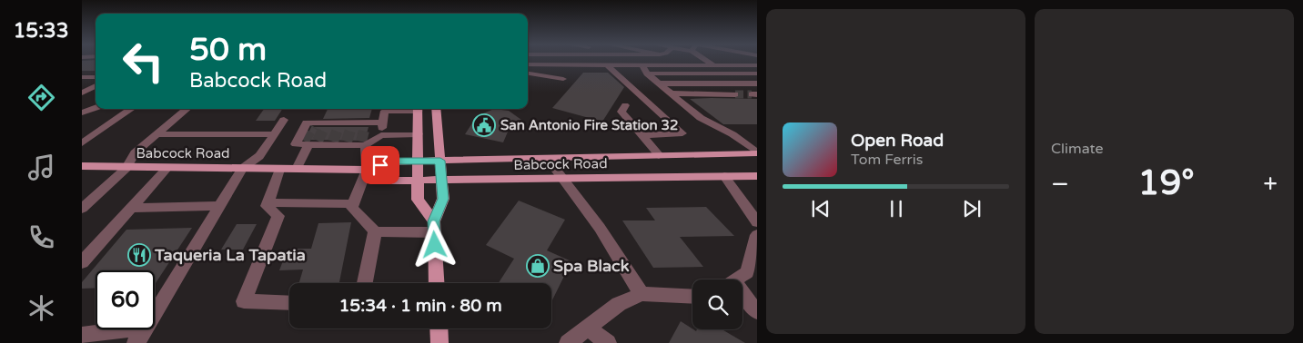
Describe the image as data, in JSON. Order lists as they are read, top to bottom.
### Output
{
  "streets": {
    "main road": ["Babcock Road"]
  },
  "places": {
    "public building": ["San Antonio Fire Station 32"],
    "restaurant": ["Taqueria La Tapatia"],
    "shop": ["Spa Black"]
  },
  "page": {
    "tabs": "15:33",
    "tile": "Climate",
    "turn": ["50 m", "Babcock Road"],
    "song": ["Open Road", "Tom Ferris"],
    "heat": ["−", "19°", "+"],
    "limit": "60",
    "trip": "15:34 · 1 min · 80 m"
  }
}
